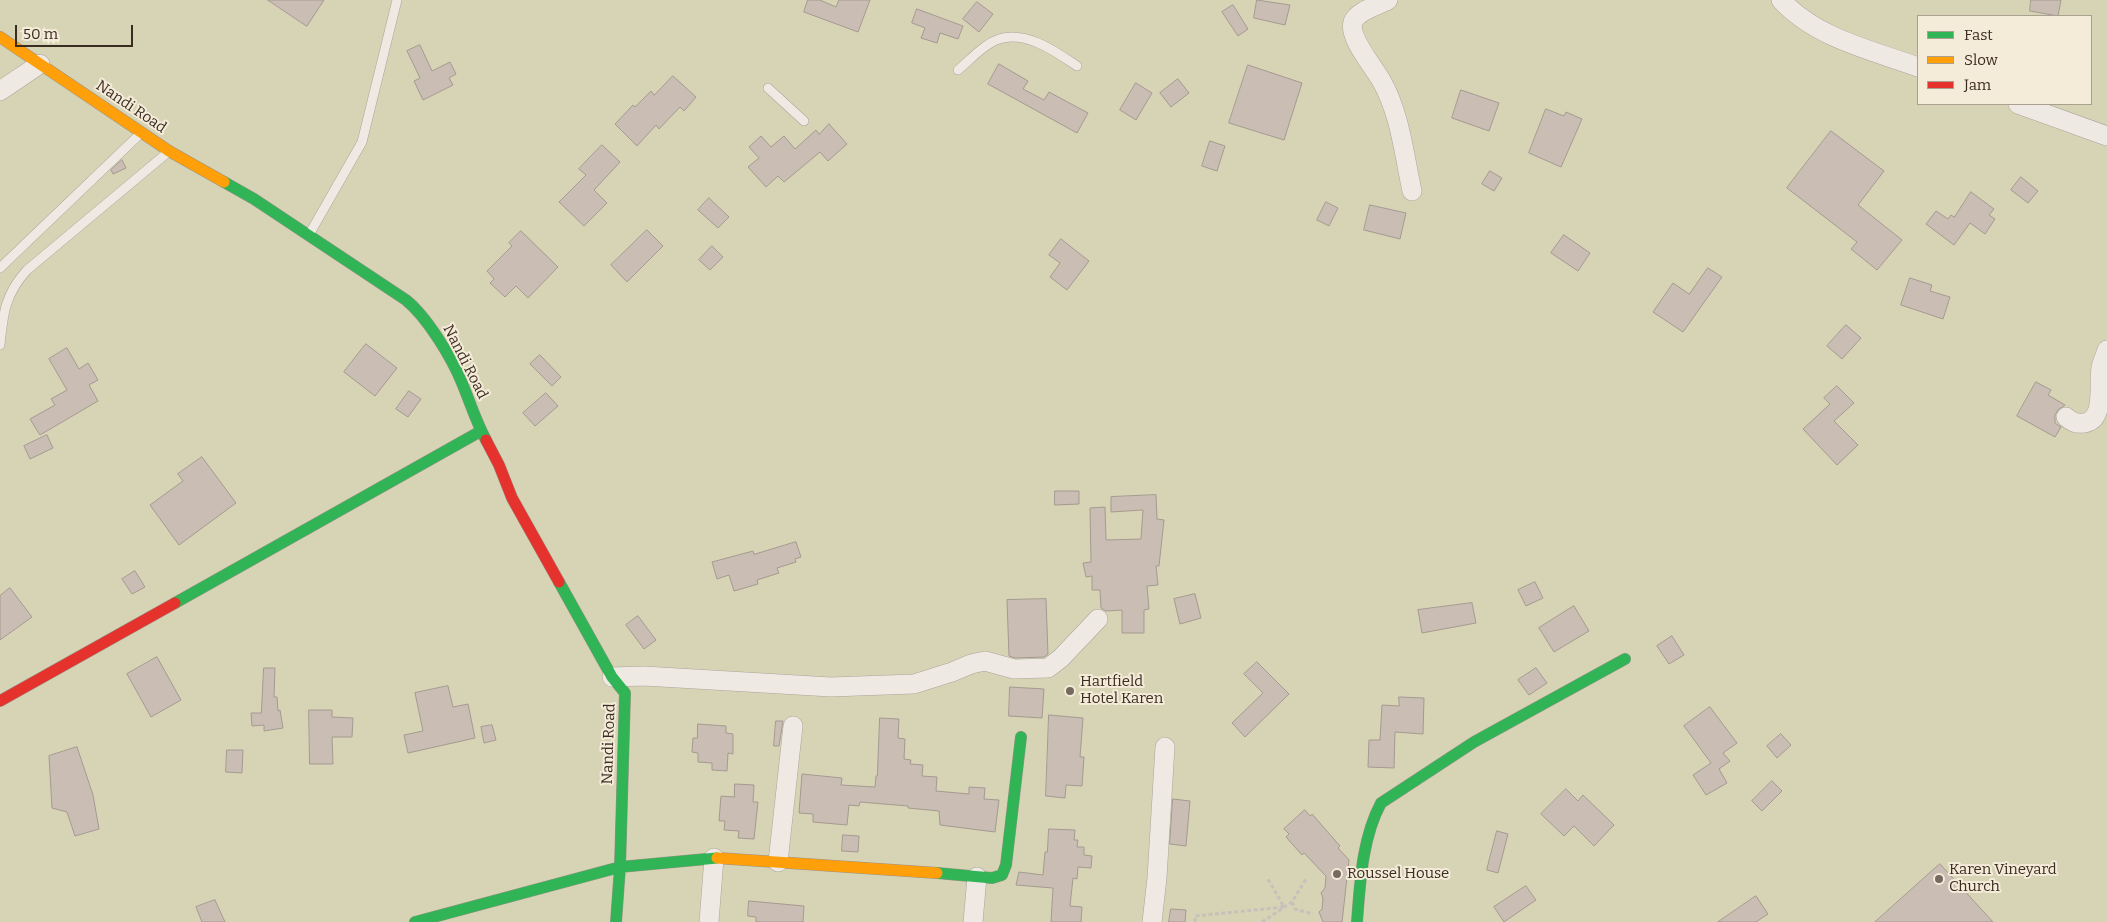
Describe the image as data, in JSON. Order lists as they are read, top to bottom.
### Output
{
  "streets": {
    "street": ["Nandi Road"]
  },
  "places": ["Hartfield Hotel Karen", "Roussel House", "Karen Vineyard Church"],
  "legend": ["Fast", "Slow", "Jam"],
  "scale_bar": "50 m"
}
